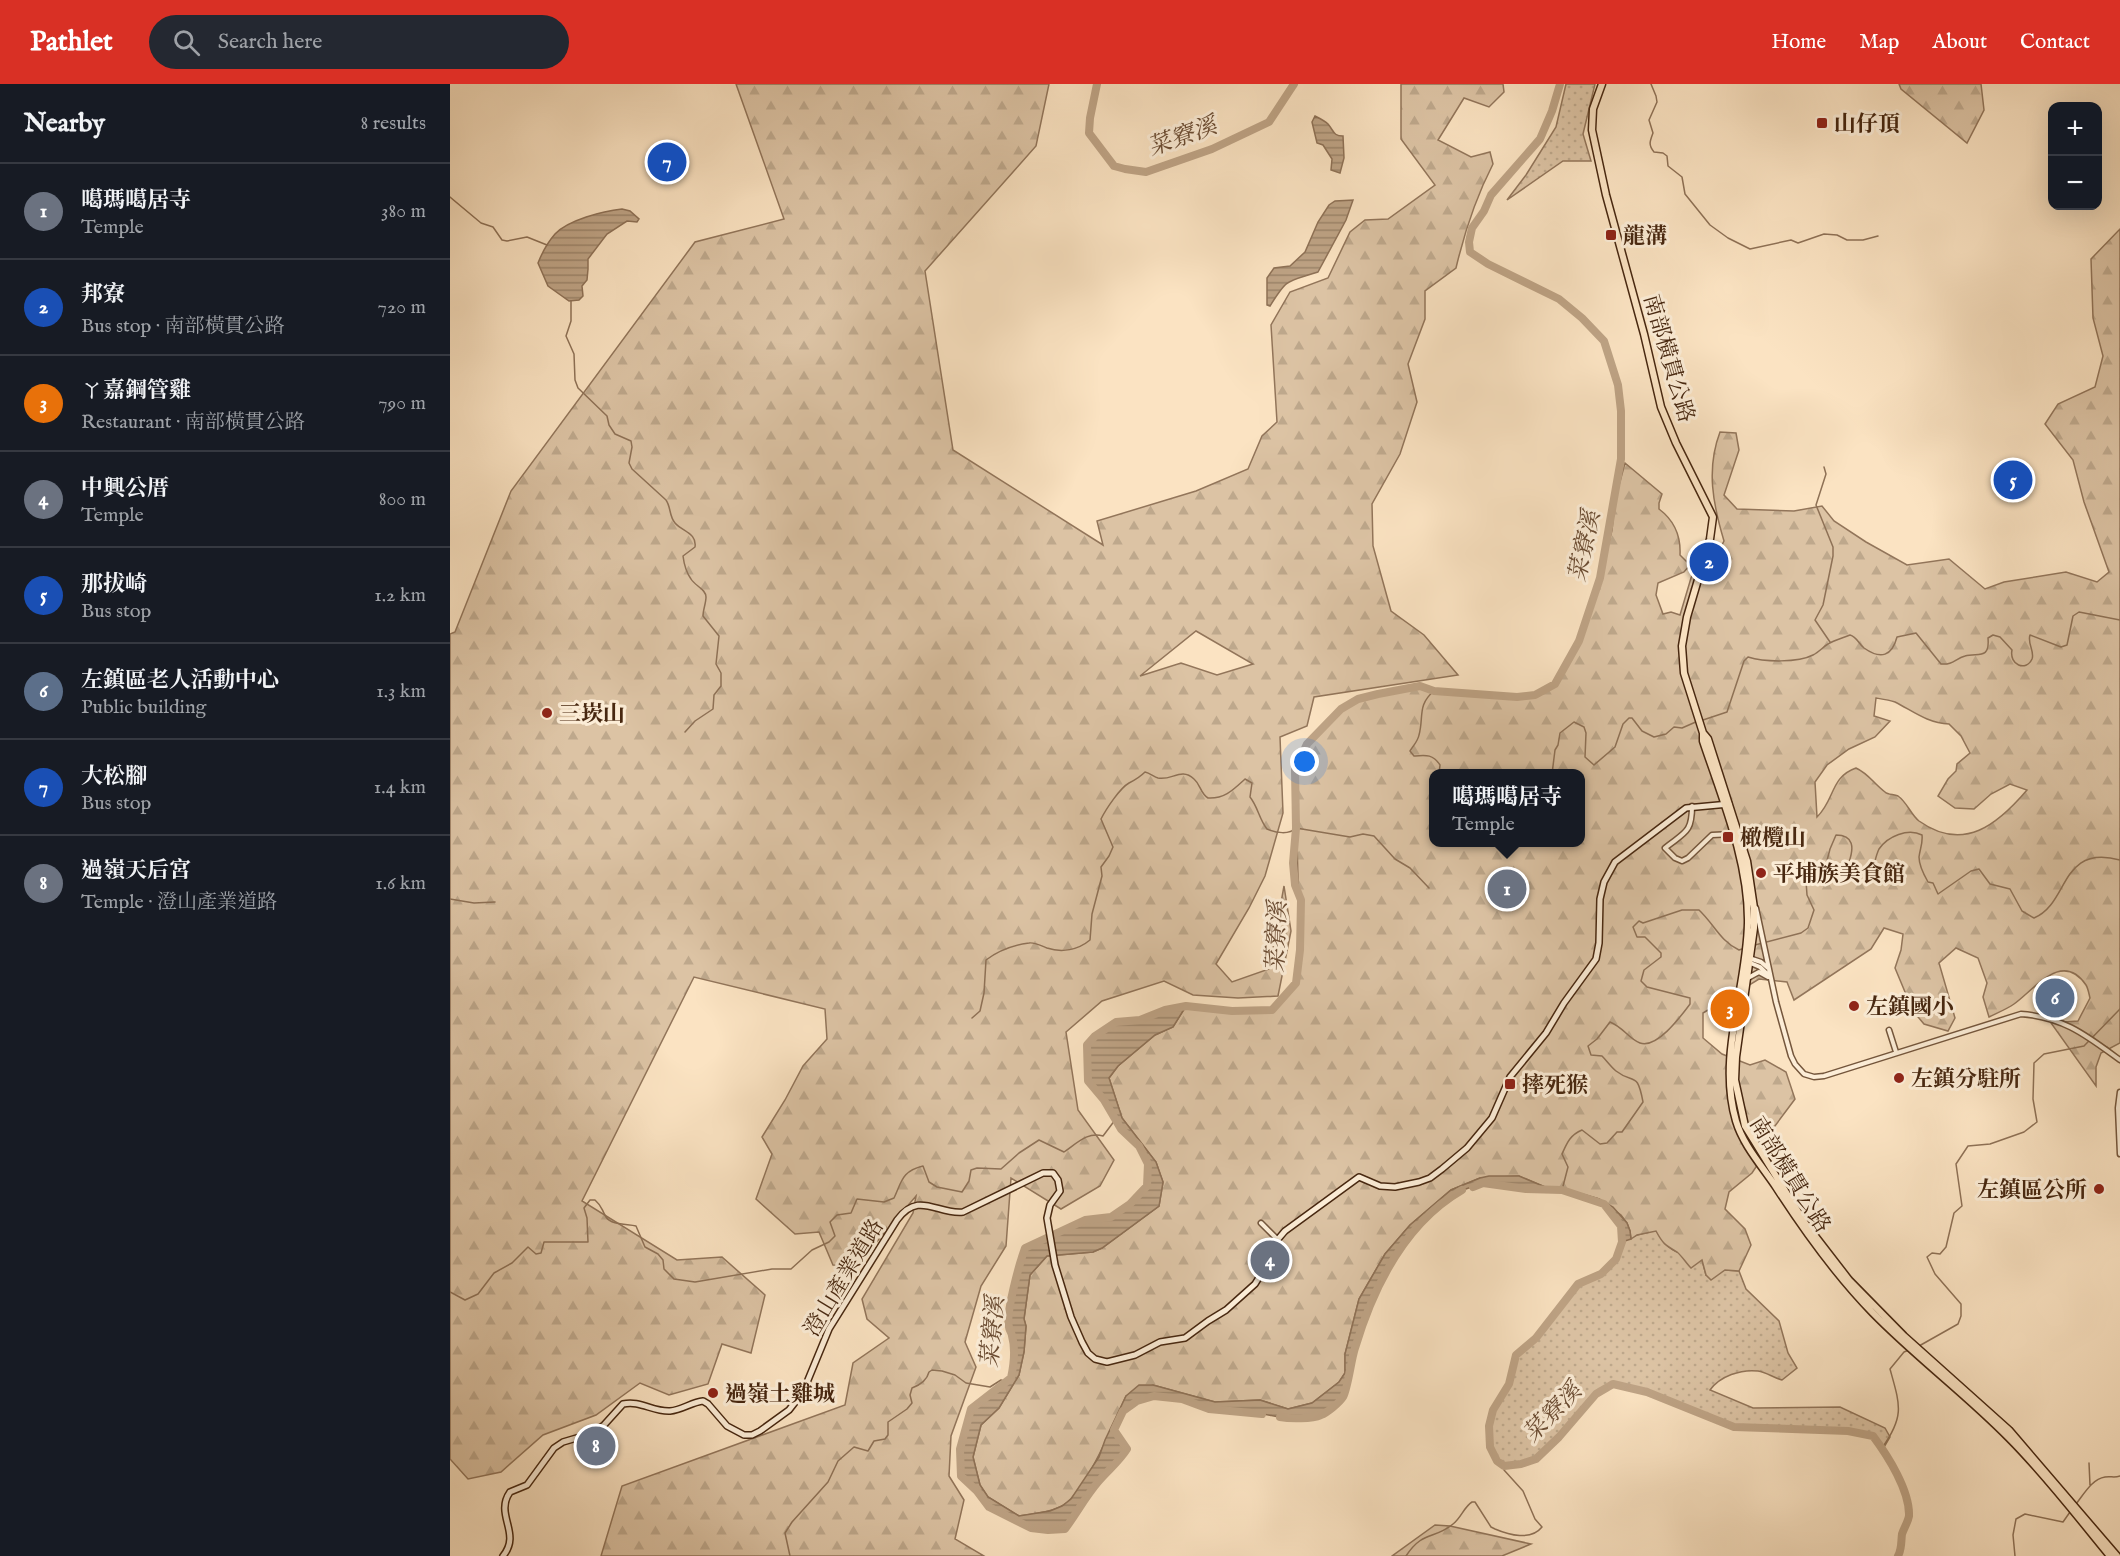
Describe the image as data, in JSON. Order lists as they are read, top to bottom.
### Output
{
  "streets": {
    "main road": ["南部橫貫公路"],
    "street": ["澄山產業道路"]
  },
  "water": ["菜竂溪"],
  "places": {
    "transit": [
      "山仔頂",
      "龍溝",
      "橄欖山",
      "摔死猴"
    ],
    "other": [
      "三崁山",
      "平埔族美食館",
      "左鎮國小",
      "左鎮分駐所",
      "左鎮區公所",
      "過嶺土雞城"
    ]
  },
  "page": {
    "header": "Pathlet",
    "search": "Search here",
    "nav": [
      "Home",
      "Map",
      "About",
      "Contact"
    ],
    "heading": ["Nearby", "8 results"],
    "map_buttons": ["+", "−"],
    "pins": [
      "7",
      "5",
      "2",
      "1",
      "6",
      "3",
      "4",
      "8"
    ],
    "list": [
      {
        "mark": "1",
        "name": "噶瑪噶居寺",
        "note": "Temple",
        "value": "380 m"
      },
      {
        "mark": "2",
        "name": "邦寮",
        "note": "Bus stop · 南部橫貫公路",
        "value": "720 m"
      },
      {
        "mark": "3",
        "name": "ㄚ嘉鋼管雞",
        "note": "Restaurant · 南部橫貫公路",
        "value": "790 m"
      },
      {
        "mark": "4",
        "name": "中興公厝",
        "note": "Temple",
        "value": "800 m"
      },
      {
        "mark": "5",
        "name": "那拔崎",
        "note": "Bus stop",
        "value": "1.2 km"
      },
      {
        "mark": "6",
        "name": "左鎮區老人活動中心",
        "note": "Public building",
        "value": "1.3 km"
      },
      {
        "mark": "7",
        "name": "大松腳",
        "note": "Bus stop",
        "value": "1.4 km"
      },
      {
        "mark": "8",
        "name": "過嶺天后宮",
        "note": "Temple · 澄山產業道路",
        "value": "1.6 km"
      }
    ],
    "popup": ["噶瑪噶居寺", "Temple"]
  }
}
